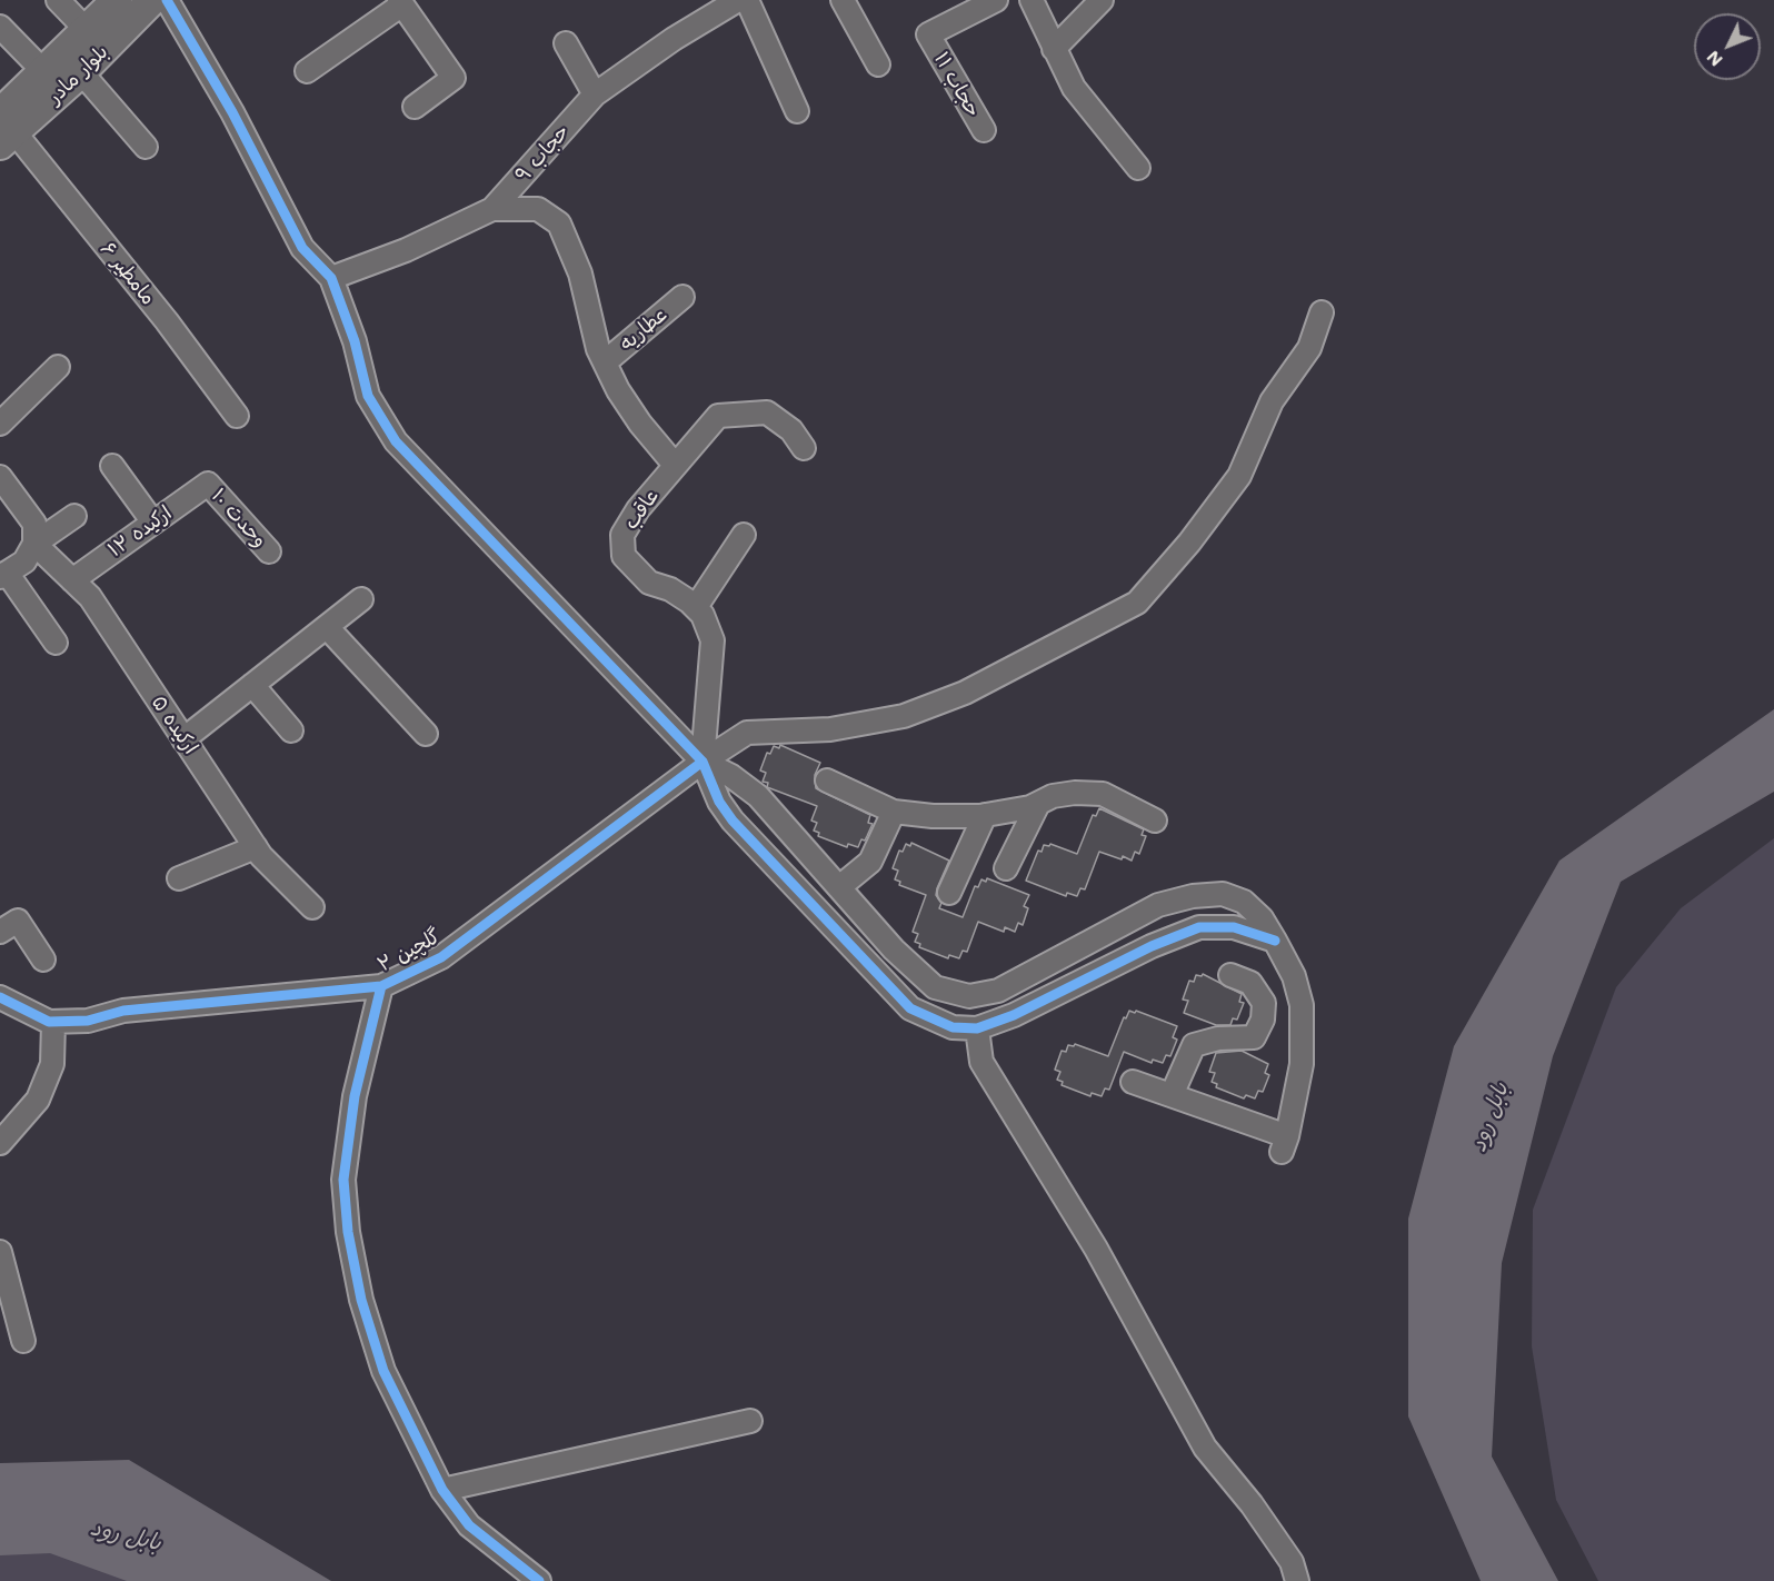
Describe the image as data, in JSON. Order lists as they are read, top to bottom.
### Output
{
  "streets": {
    "main road": ["بلوار مادر"],
    "street": [
      "حجاب ۱۱",
      "حجاب ۹",
      "مامطیر ۶",
      "عطاریه",
      "عاقب",
      "وحدت ۱۰",
      "ارکیده ۱۲",
      "ارکیده ۵",
      "گلچین ۲"
    ]
  },
  "crossings": [
    ["بلوار مادر", "مامطیر ۶"],
    ["عاقب", "گلچین ۲"],
    ["وحدت ۱۰", "ارکیده ۱۲"],
    ["ارکیده ۱۲", "ارکیده ۵"]
  ],
  "water": ["بابل رود"],
  "north": "bottom left"
}
